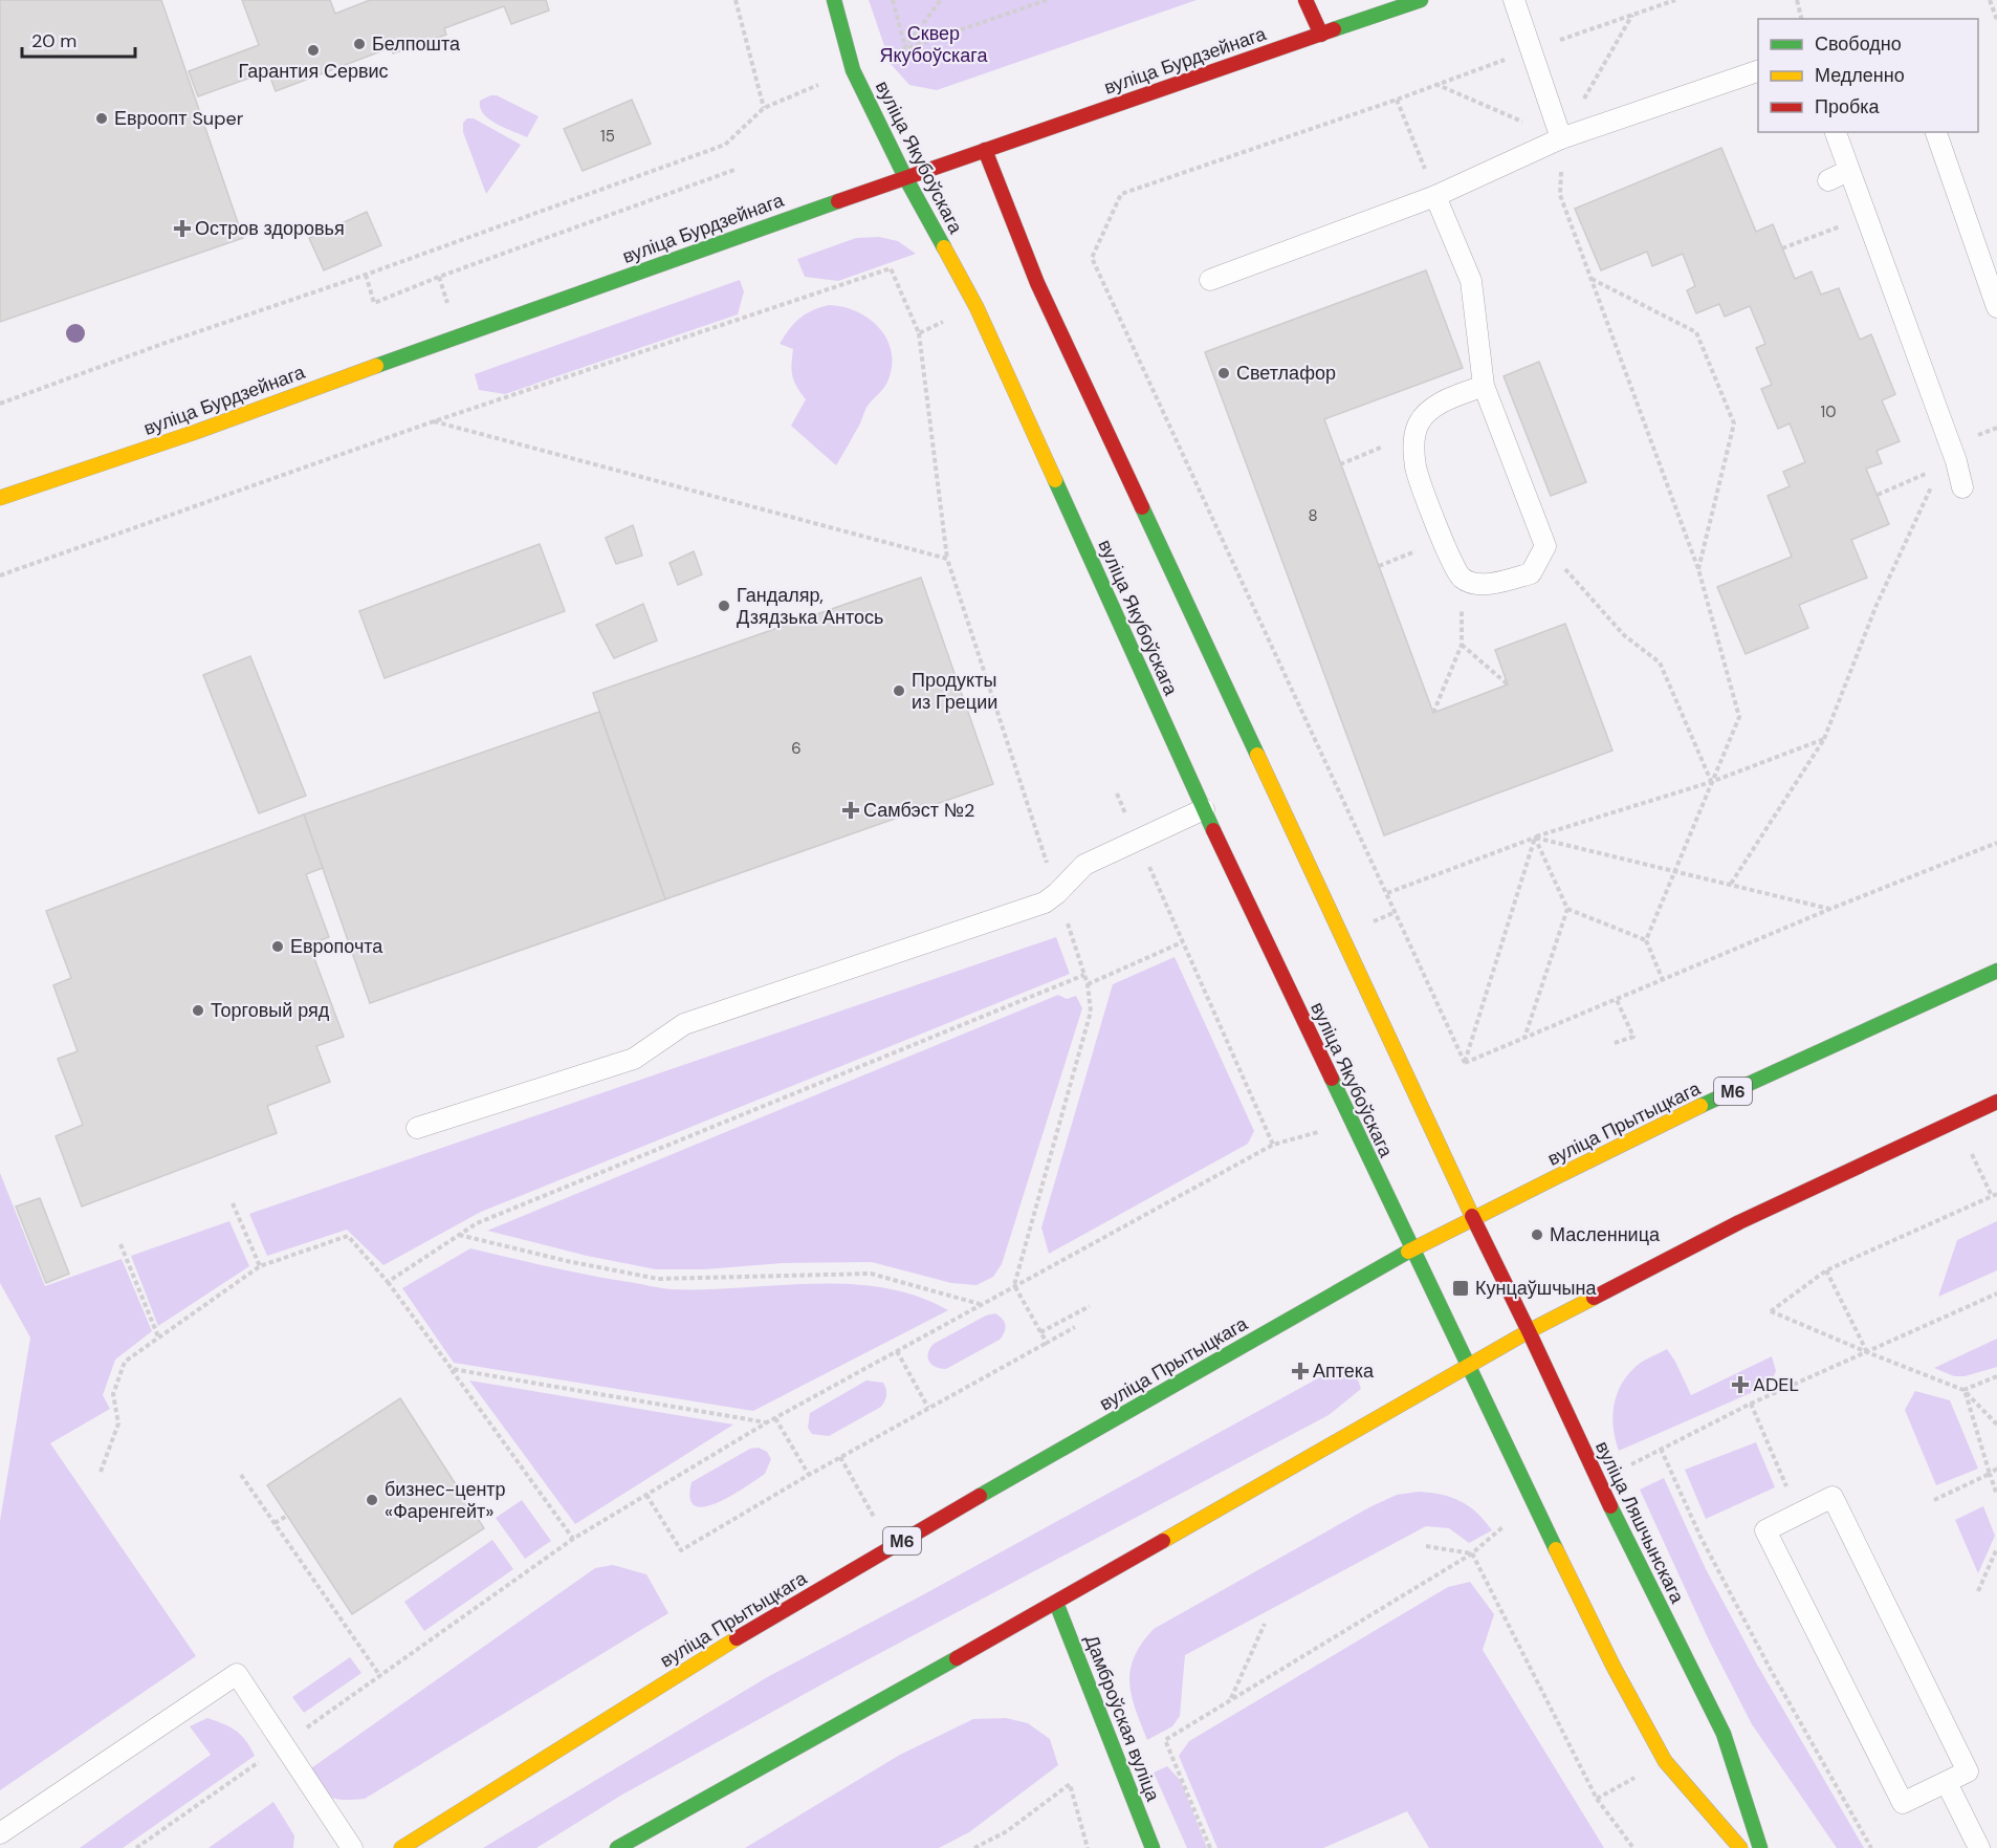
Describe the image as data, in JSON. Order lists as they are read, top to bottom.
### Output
{
  "streets": {
    "main road": [
      "вуліца Бурдзейнага",
      "вуліца Якубоўскага",
      "М6",
      "вуліца Прытыцкага",
      "вуліца Ляшчынскага",
      "Дамброўская вуліца"
    ]
  },
  "crossings": [
    ["вуліца Бурдзейнага", "вуліца Якубоўскага"],
    ["вуліца Якубоўскага", "вуліца Прытыцкага"],
    ["вуліца Прытыцкага", "вуліца Ляшчынскага"]
  ],
  "parks": ["Сквер Якубоўскага"],
  "places": {
    "other": [
      "Белпошта",
      "Гарантия Сервис",
      "Евроопт Super",
      "Светлафор",
      "Гандаляр, Дзядзька Антось",
      "Продукты из Греции",
      "Европочта",
      "Торговый ряд",
      "Масленница",
      "бизнес-центр «Фаренгейт»"
    ],
    "health": [
      "Остров здоровья",
      "Самбэст №2",
      "Аптека",
      "ADEL"
    ],
    "transit": ["Кунцаўшчына"]
  },
  "house_numbers": [
    "15",
    "10",
    "8",
    "6"
  ],
  "legend": ["Свободно", "Медленно", "Пробка"],
  "scale_bar": "20 m"
}
